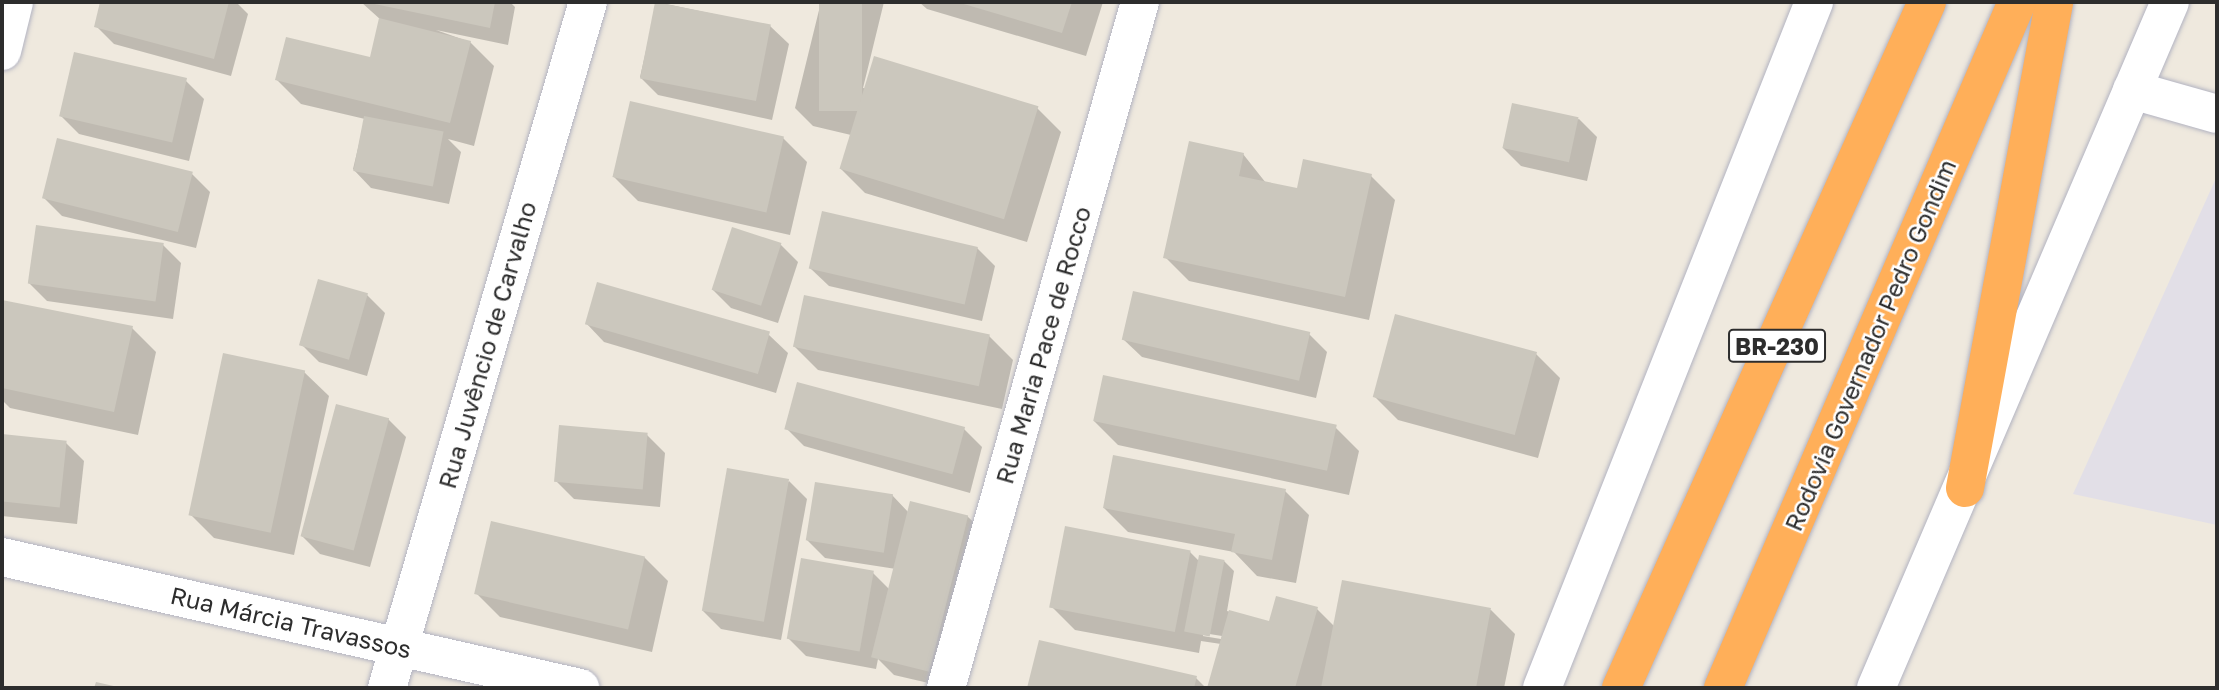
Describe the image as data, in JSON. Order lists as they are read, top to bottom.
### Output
{
  "streets": {
    "highway": ["Rodovia Governador Pedro Gondim", "BR-230"],
    "street": ["Rua Juvêncio de Carvalho", "Rua Maria Pace de Rocco", "Rua Márcia Travassos"]
  },
  "crossings": [
    ["Rua Juvêncio de Carvalho", "Rua Márcia Travassos"]
  ]
}
